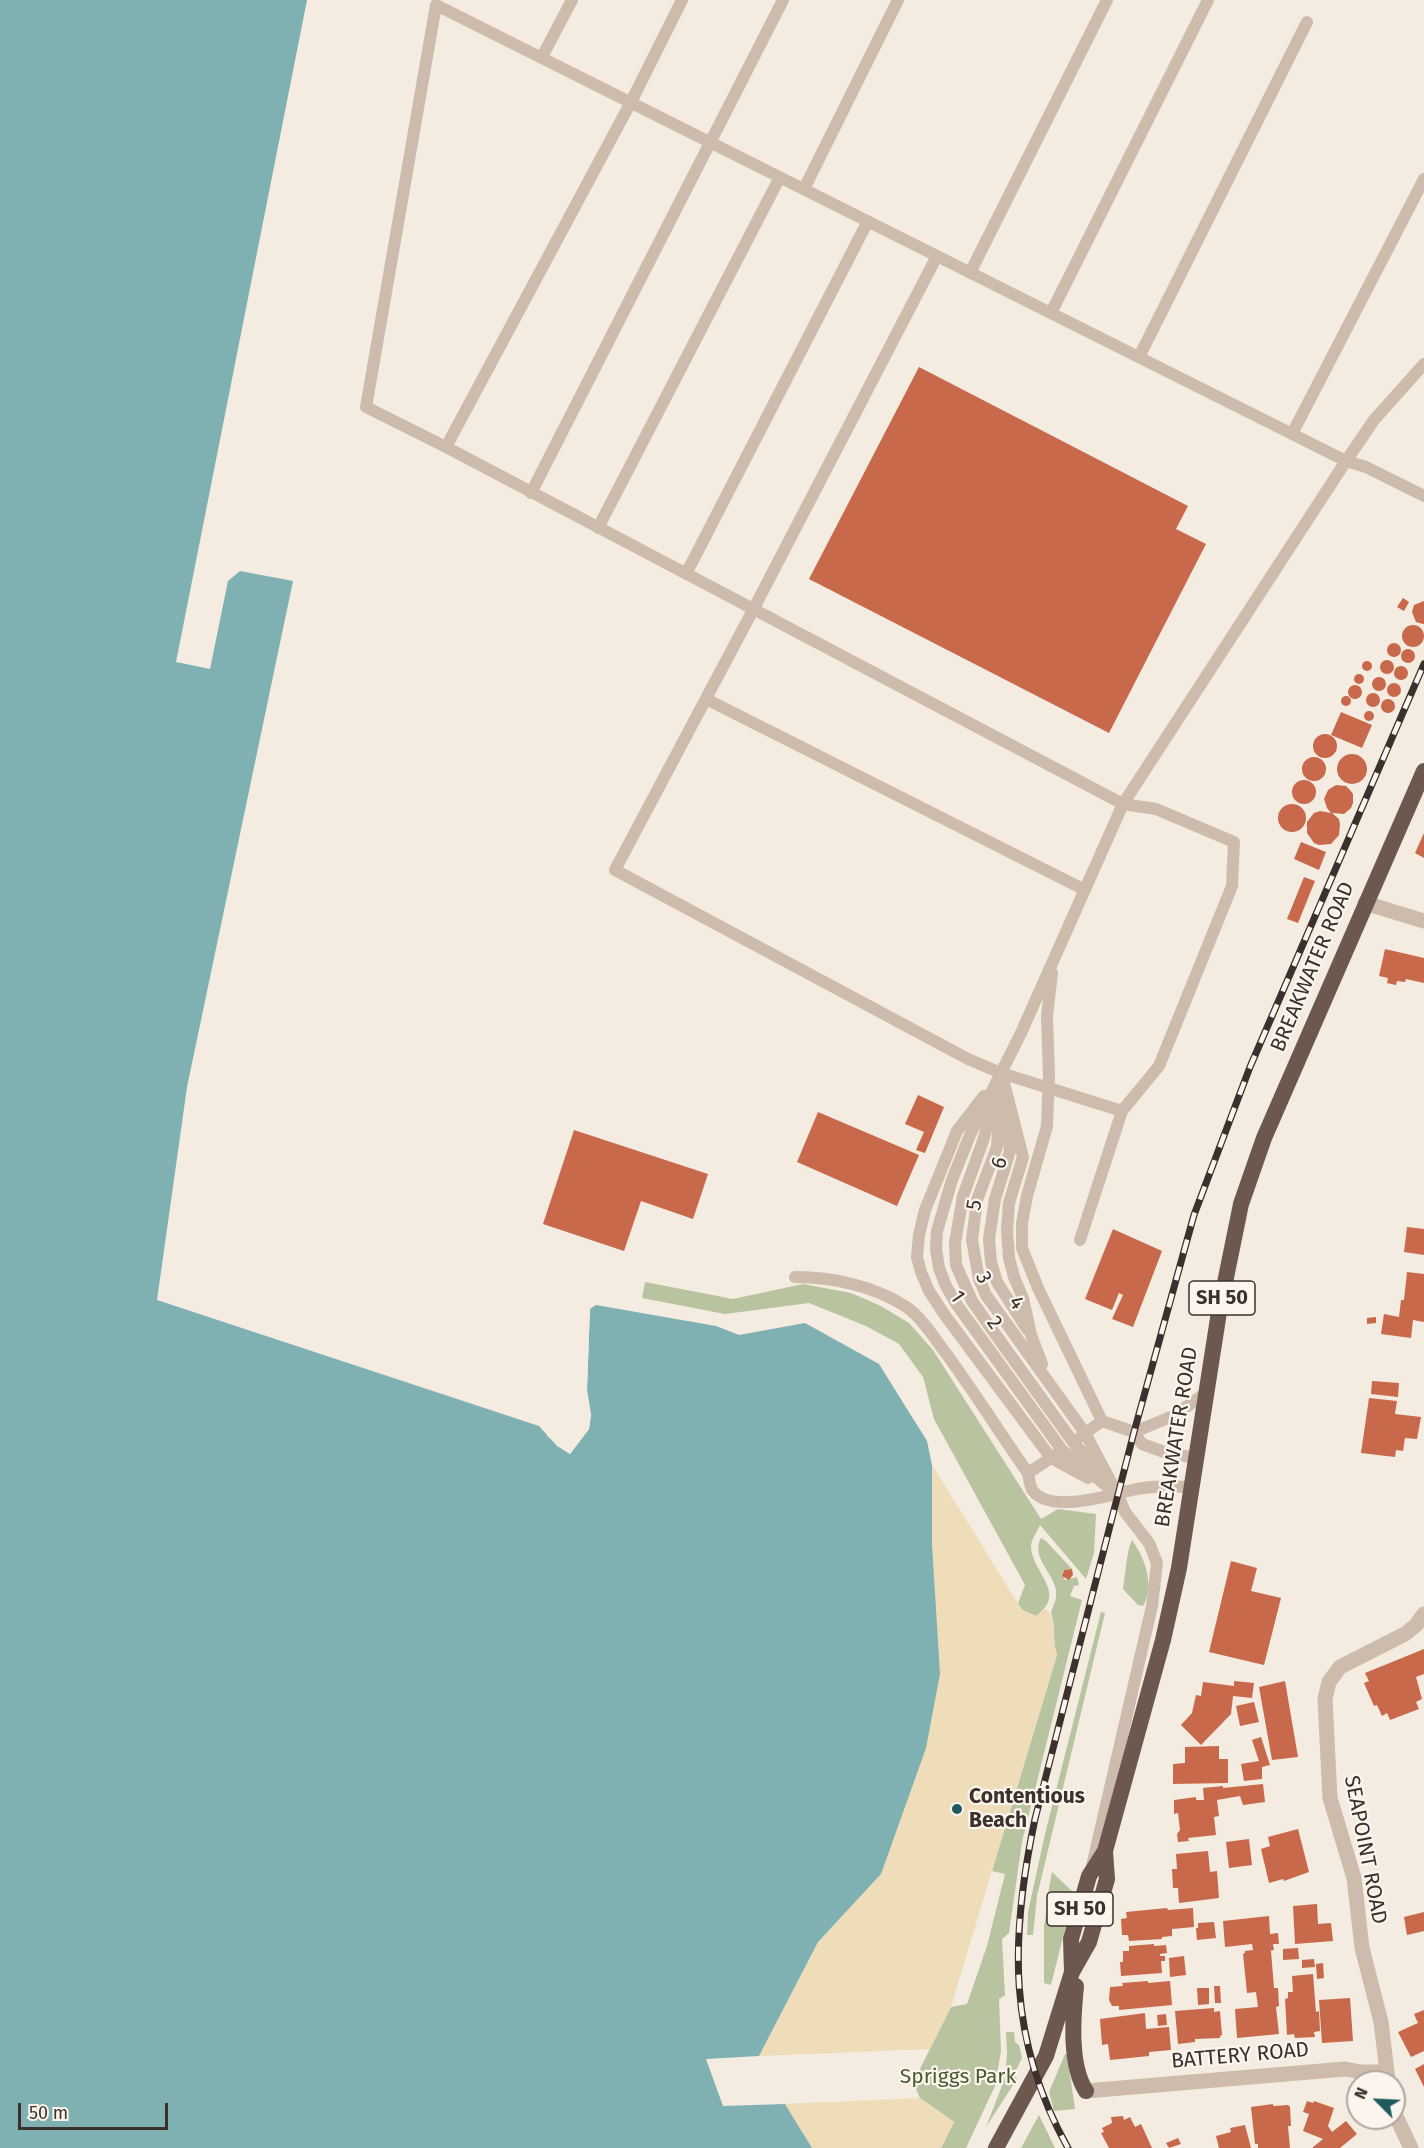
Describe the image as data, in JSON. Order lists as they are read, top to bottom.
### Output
{
  "streets": {
    "highway": ["BREAKWATER ROAD", "SH 50"],
    "street": ["SEAPOINT ROAD", "BATTERY ROAD"],
    "lane": [
      "6",
      "5",
      "3",
      "1",
      "4",
      "2"
    ]
  },
  "crossings": [
    ["BREAKWATER ROAD", "SH 50"],
    ["6", "5"],
    ["6", "3"],
    ["6", "1"],
    ["6", "4"],
    ["6", "2"],
    ["5", "3"],
    ["5", "1"],
    ["5", "4"],
    ["5", "2"],
    ["3", "1"],
    ["3", "4"],
    ["3", "2"],
    ["1", "4"],
    ["1", "2"],
    ["4", "2"]
  ],
  "parks": ["Spriggs Park"],
  "places": ["Contentious Beach"],
  "scale_bar": "50 m",
  "north": "top left"
}
